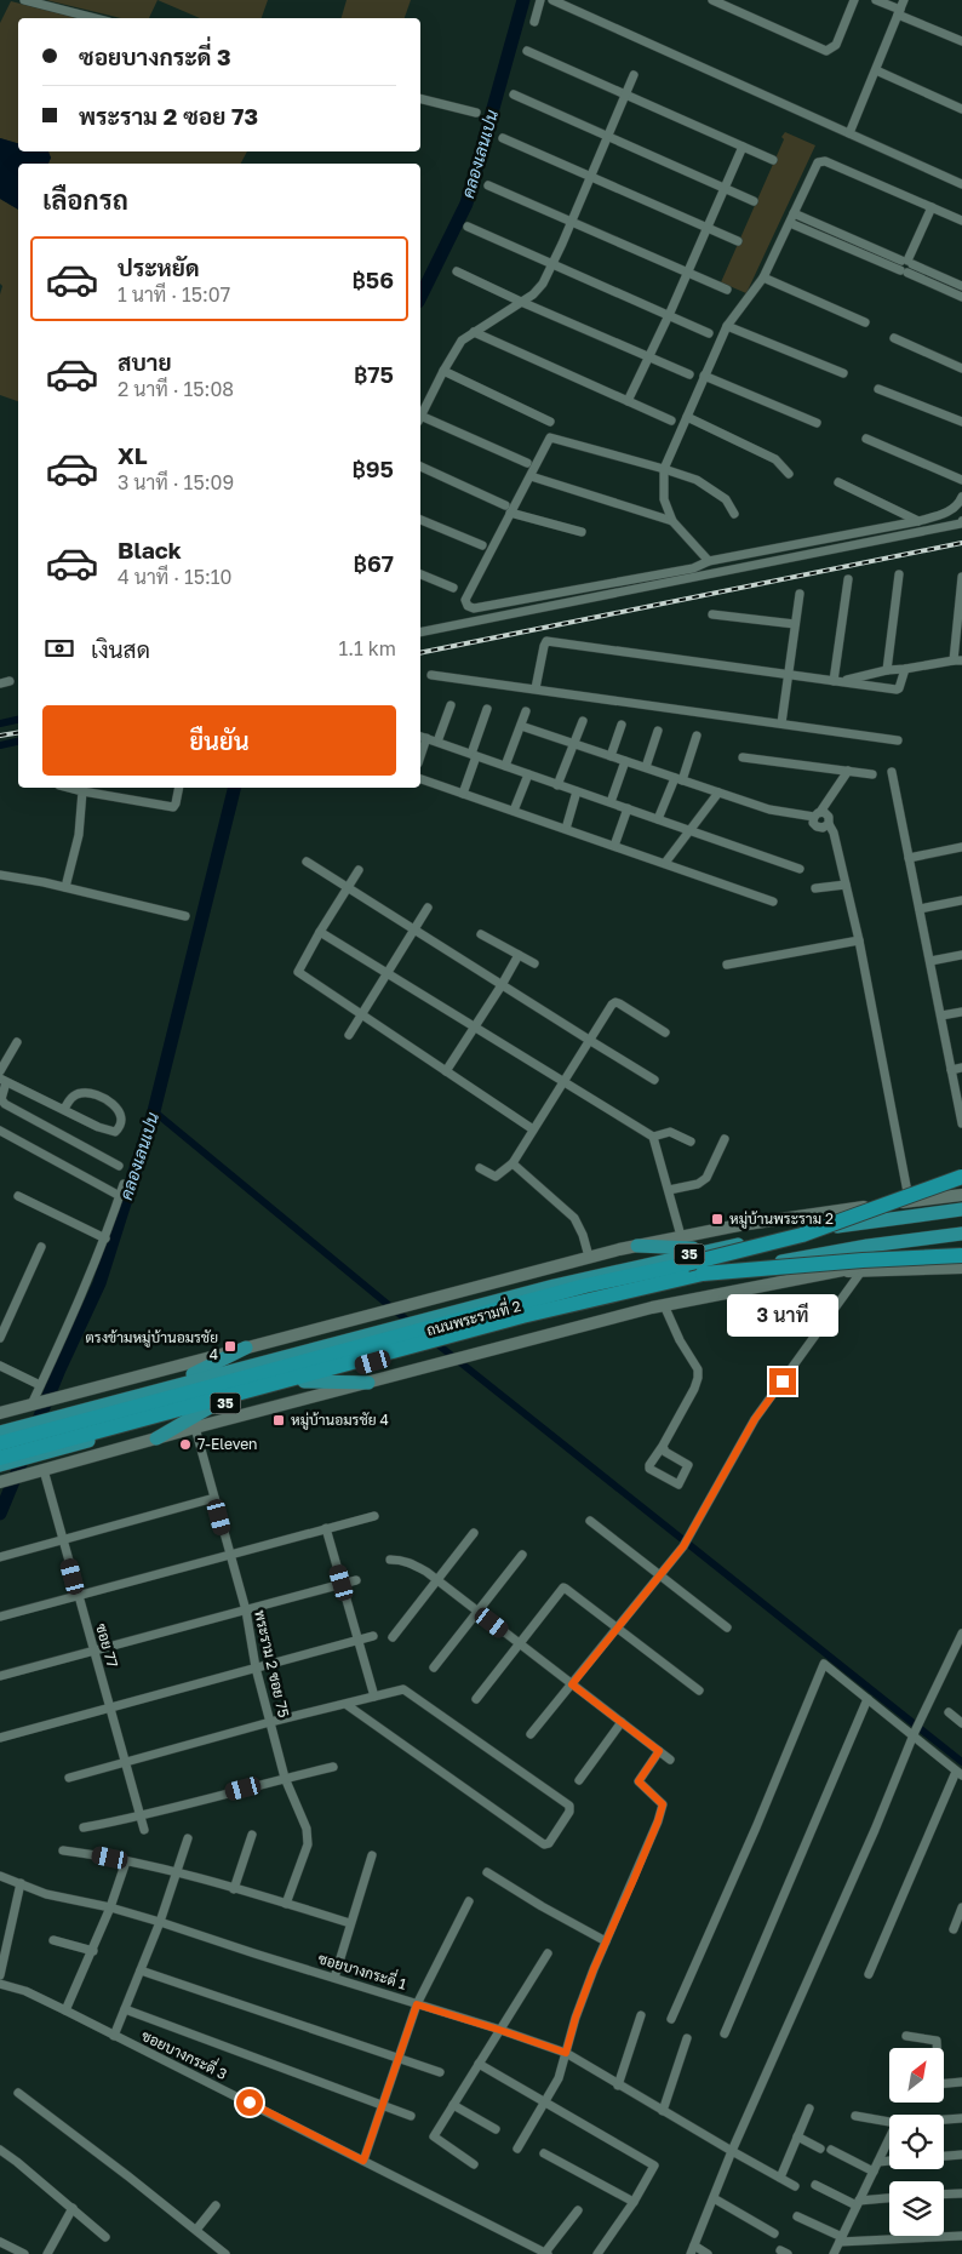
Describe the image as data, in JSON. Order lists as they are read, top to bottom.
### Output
{
  "streets": {
    "highway": ["35", "ถนนพระรามที่ 2"],
    "street": [
      "ซอย 77",
      "พระราม 2 ซอย 75",
      "ซอยบางกระดี่ 1",
      "ซอยบางกระดี่ 3"
    ]
  },
  "crossings": [
    ["35", "ซอย 77"],
    ["35", "พระราม 2 ซอย 75"]
  ],
  "water": ["คลองเลนเปน"],
  "places": {
    "transit": ["หมู่บ้านพระราม 2", "ตรงข้ามหมู่บ้านอมรชัย 4", "หมู่บ้านอมรชัย 4"],
    "other": ["7-Eleven"]
  },
  "north": "top right",
  "page": {
    "banner": ["ซอยบางกระดี่ 3", "พระราม 2 ซอย 73"],
    "heading": "เลือกรถ",
    "list": [
      {
        "name": "ประหยัด",
        "note": "1 นาที · 15:07",
        "value": "฿56"
      },
      {
        "name": "สบาย",
        "note": "2 นาที · 15:08",
        "value": "฿75"
      },
      {
        "name": "XL",
        "note": "3 นาที · 15:09",
        "value": "฿95"
      },
      {
        "name": "Black",
        "note": "4 นาที · 15:10",
        "value": "฿67"
      }
    ],
    "pay": ["เงินสด", "1.1 km"],
    "buttons": "ยืนยัน",
    "bubble": "3 นาที"
  }
}
